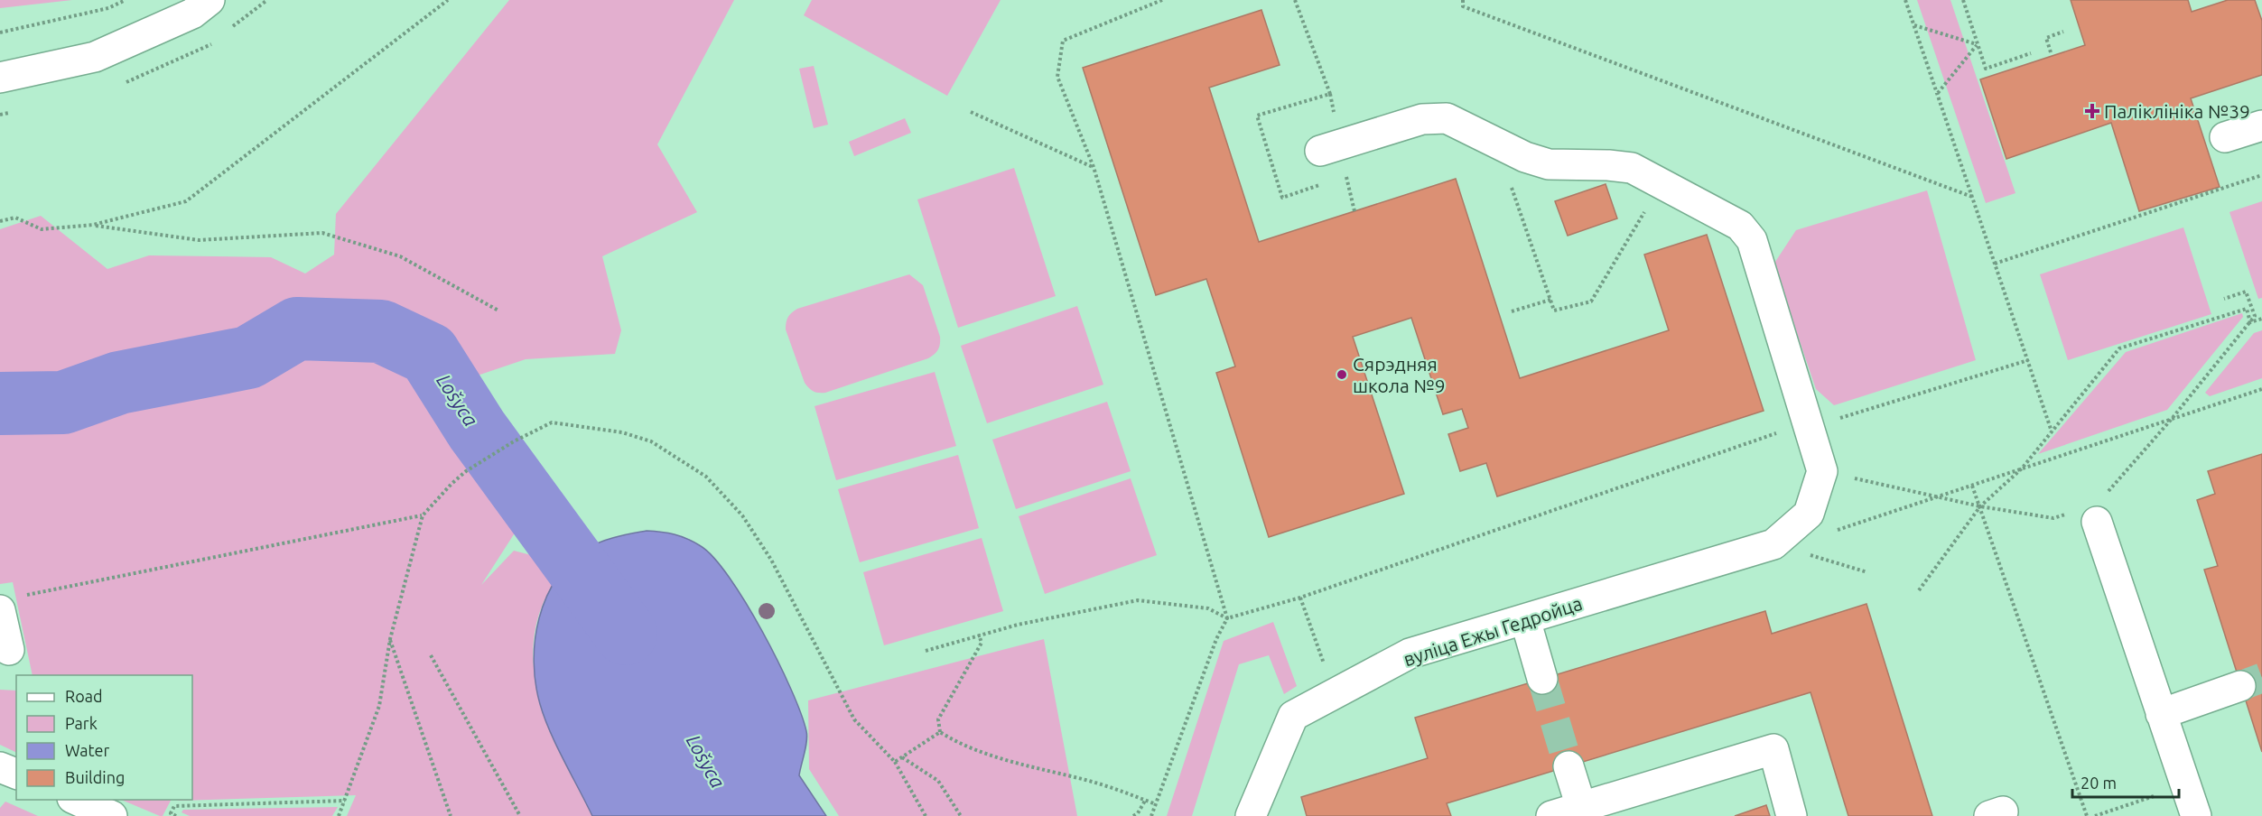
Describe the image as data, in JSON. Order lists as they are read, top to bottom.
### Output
{
  "streets": {
    "street": ["вуліца Ежы Гедройца"]
  },
  "water": ["Lošyca"],
  "places": {
    "health": ["Паліклініка №39"],
    "other": ["Сярэдняя школа №9"]
  },
  "legend": [
    "Road",
    "Park",
    "Water",
    "Building"
  ],
  "scale_bar": "20 m"
}
